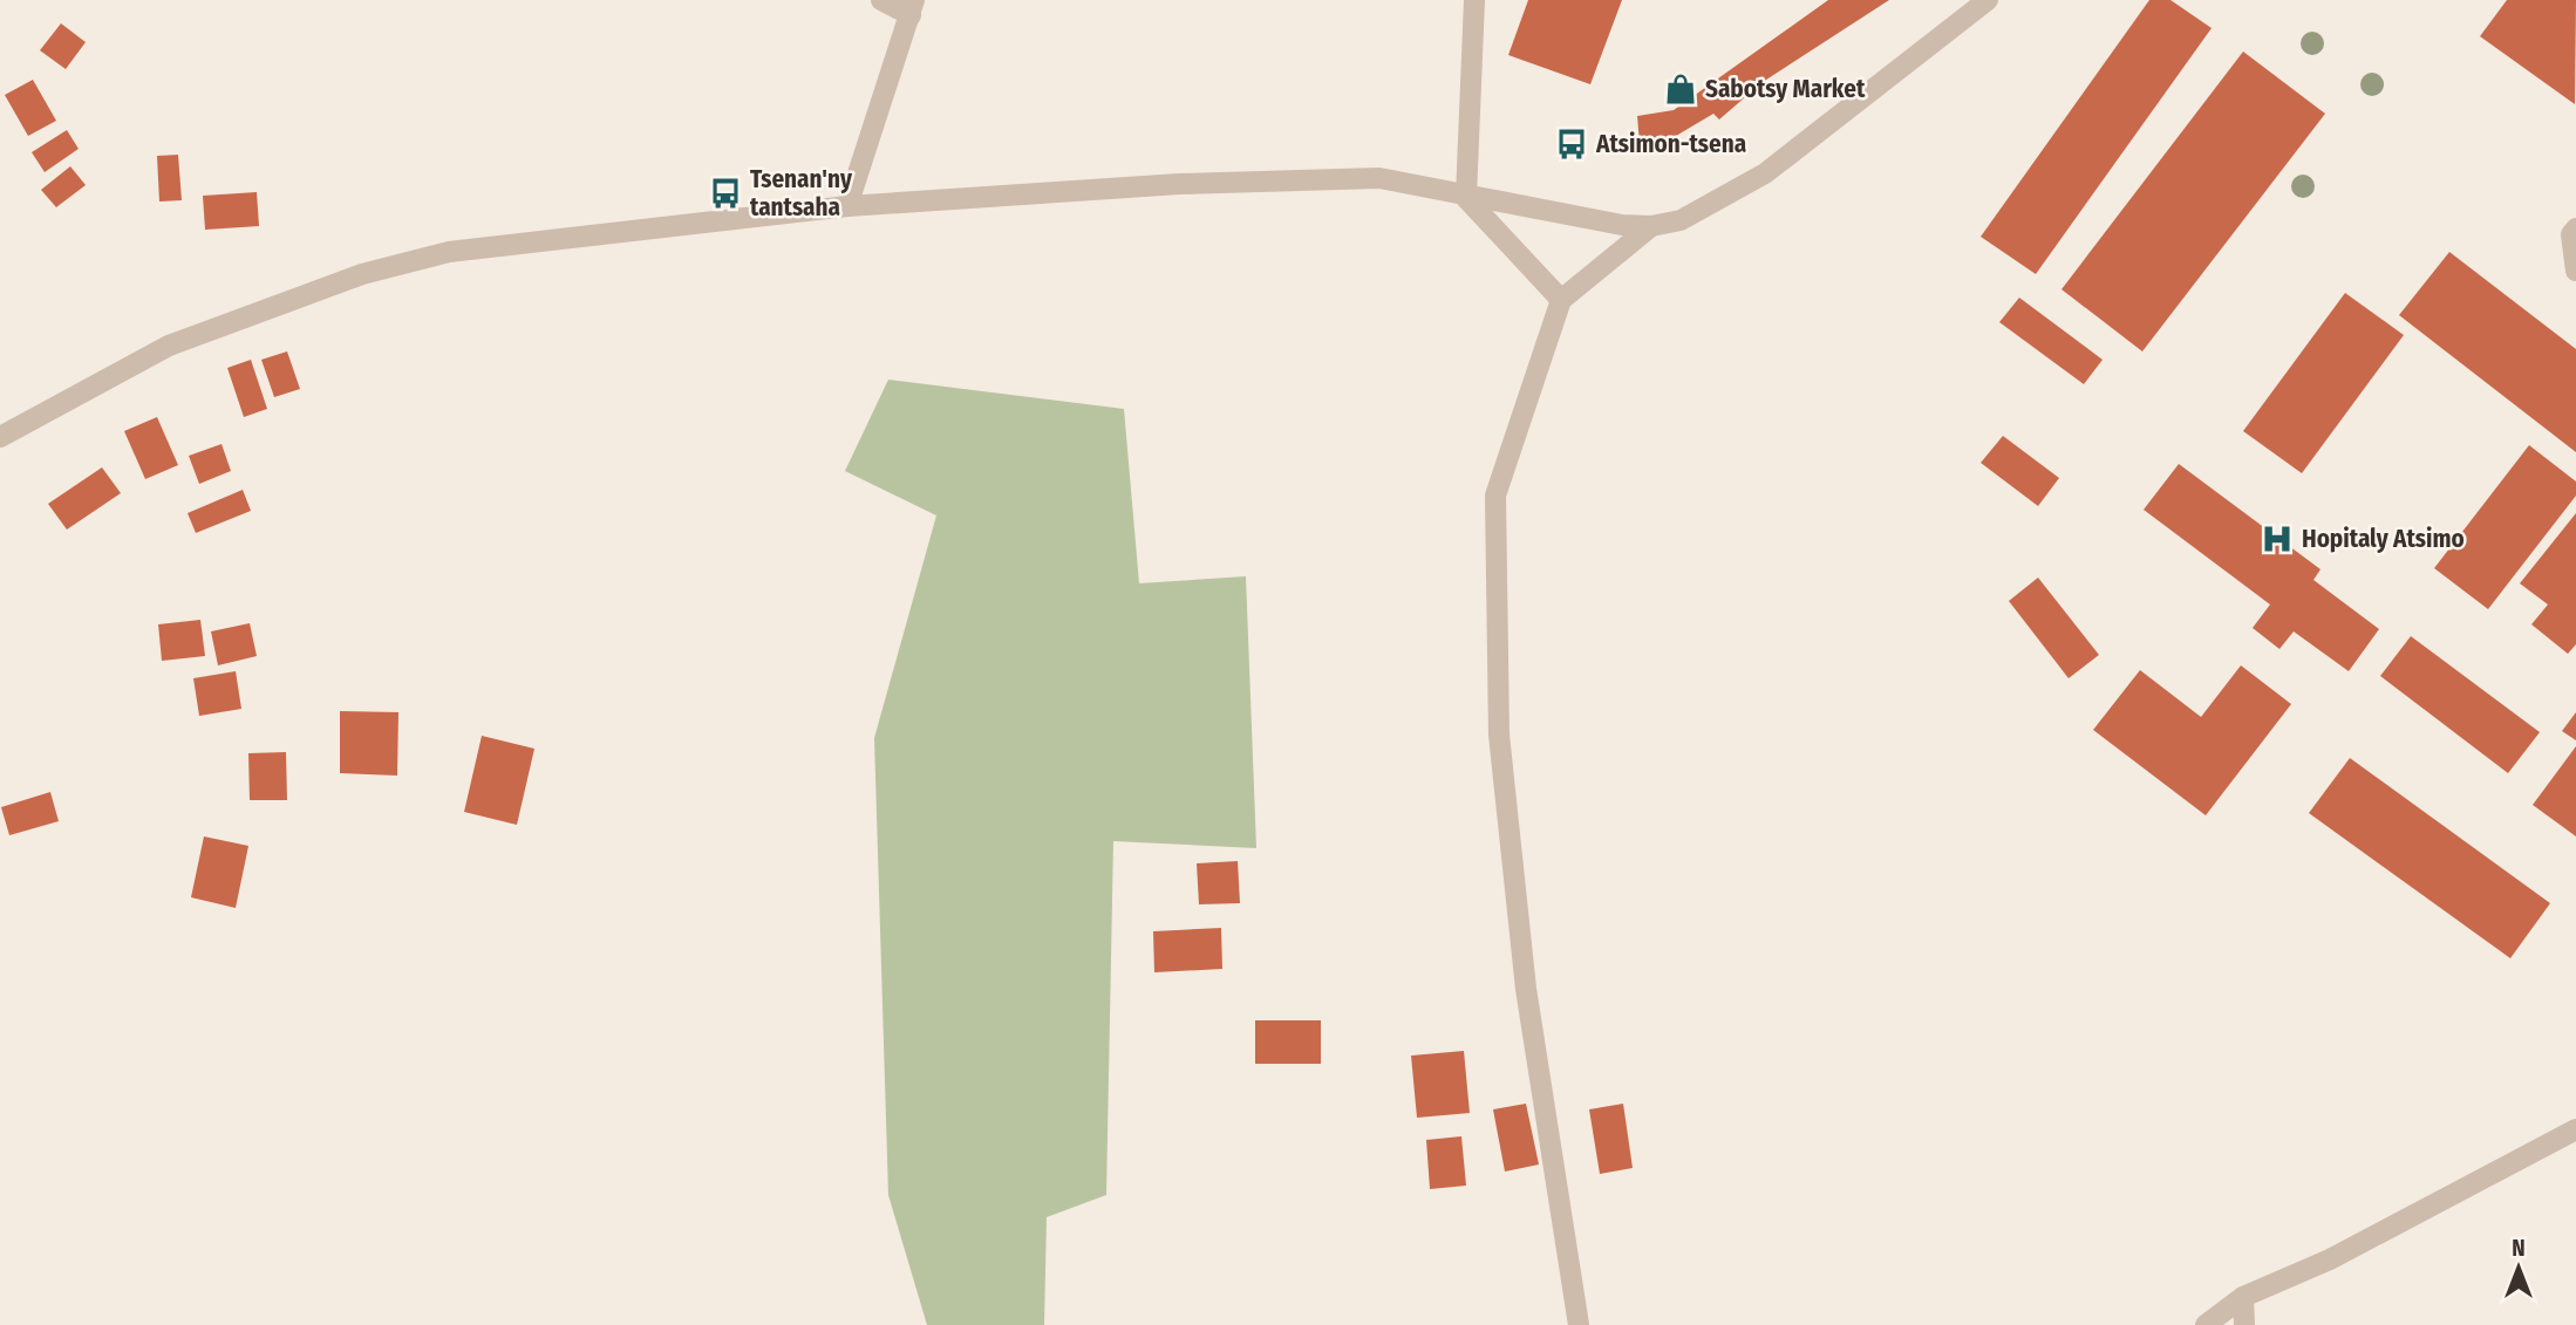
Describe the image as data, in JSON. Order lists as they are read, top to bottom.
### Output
{
  "places": {
    "shop": ["Sabotsy Market"],
    "bus stop": ["Atsimon-tsena", "Tsenan'ny tantsaha"],
    "hospital": ["Hopitaly Atsimo"]
  },
  "north": "top"
}
